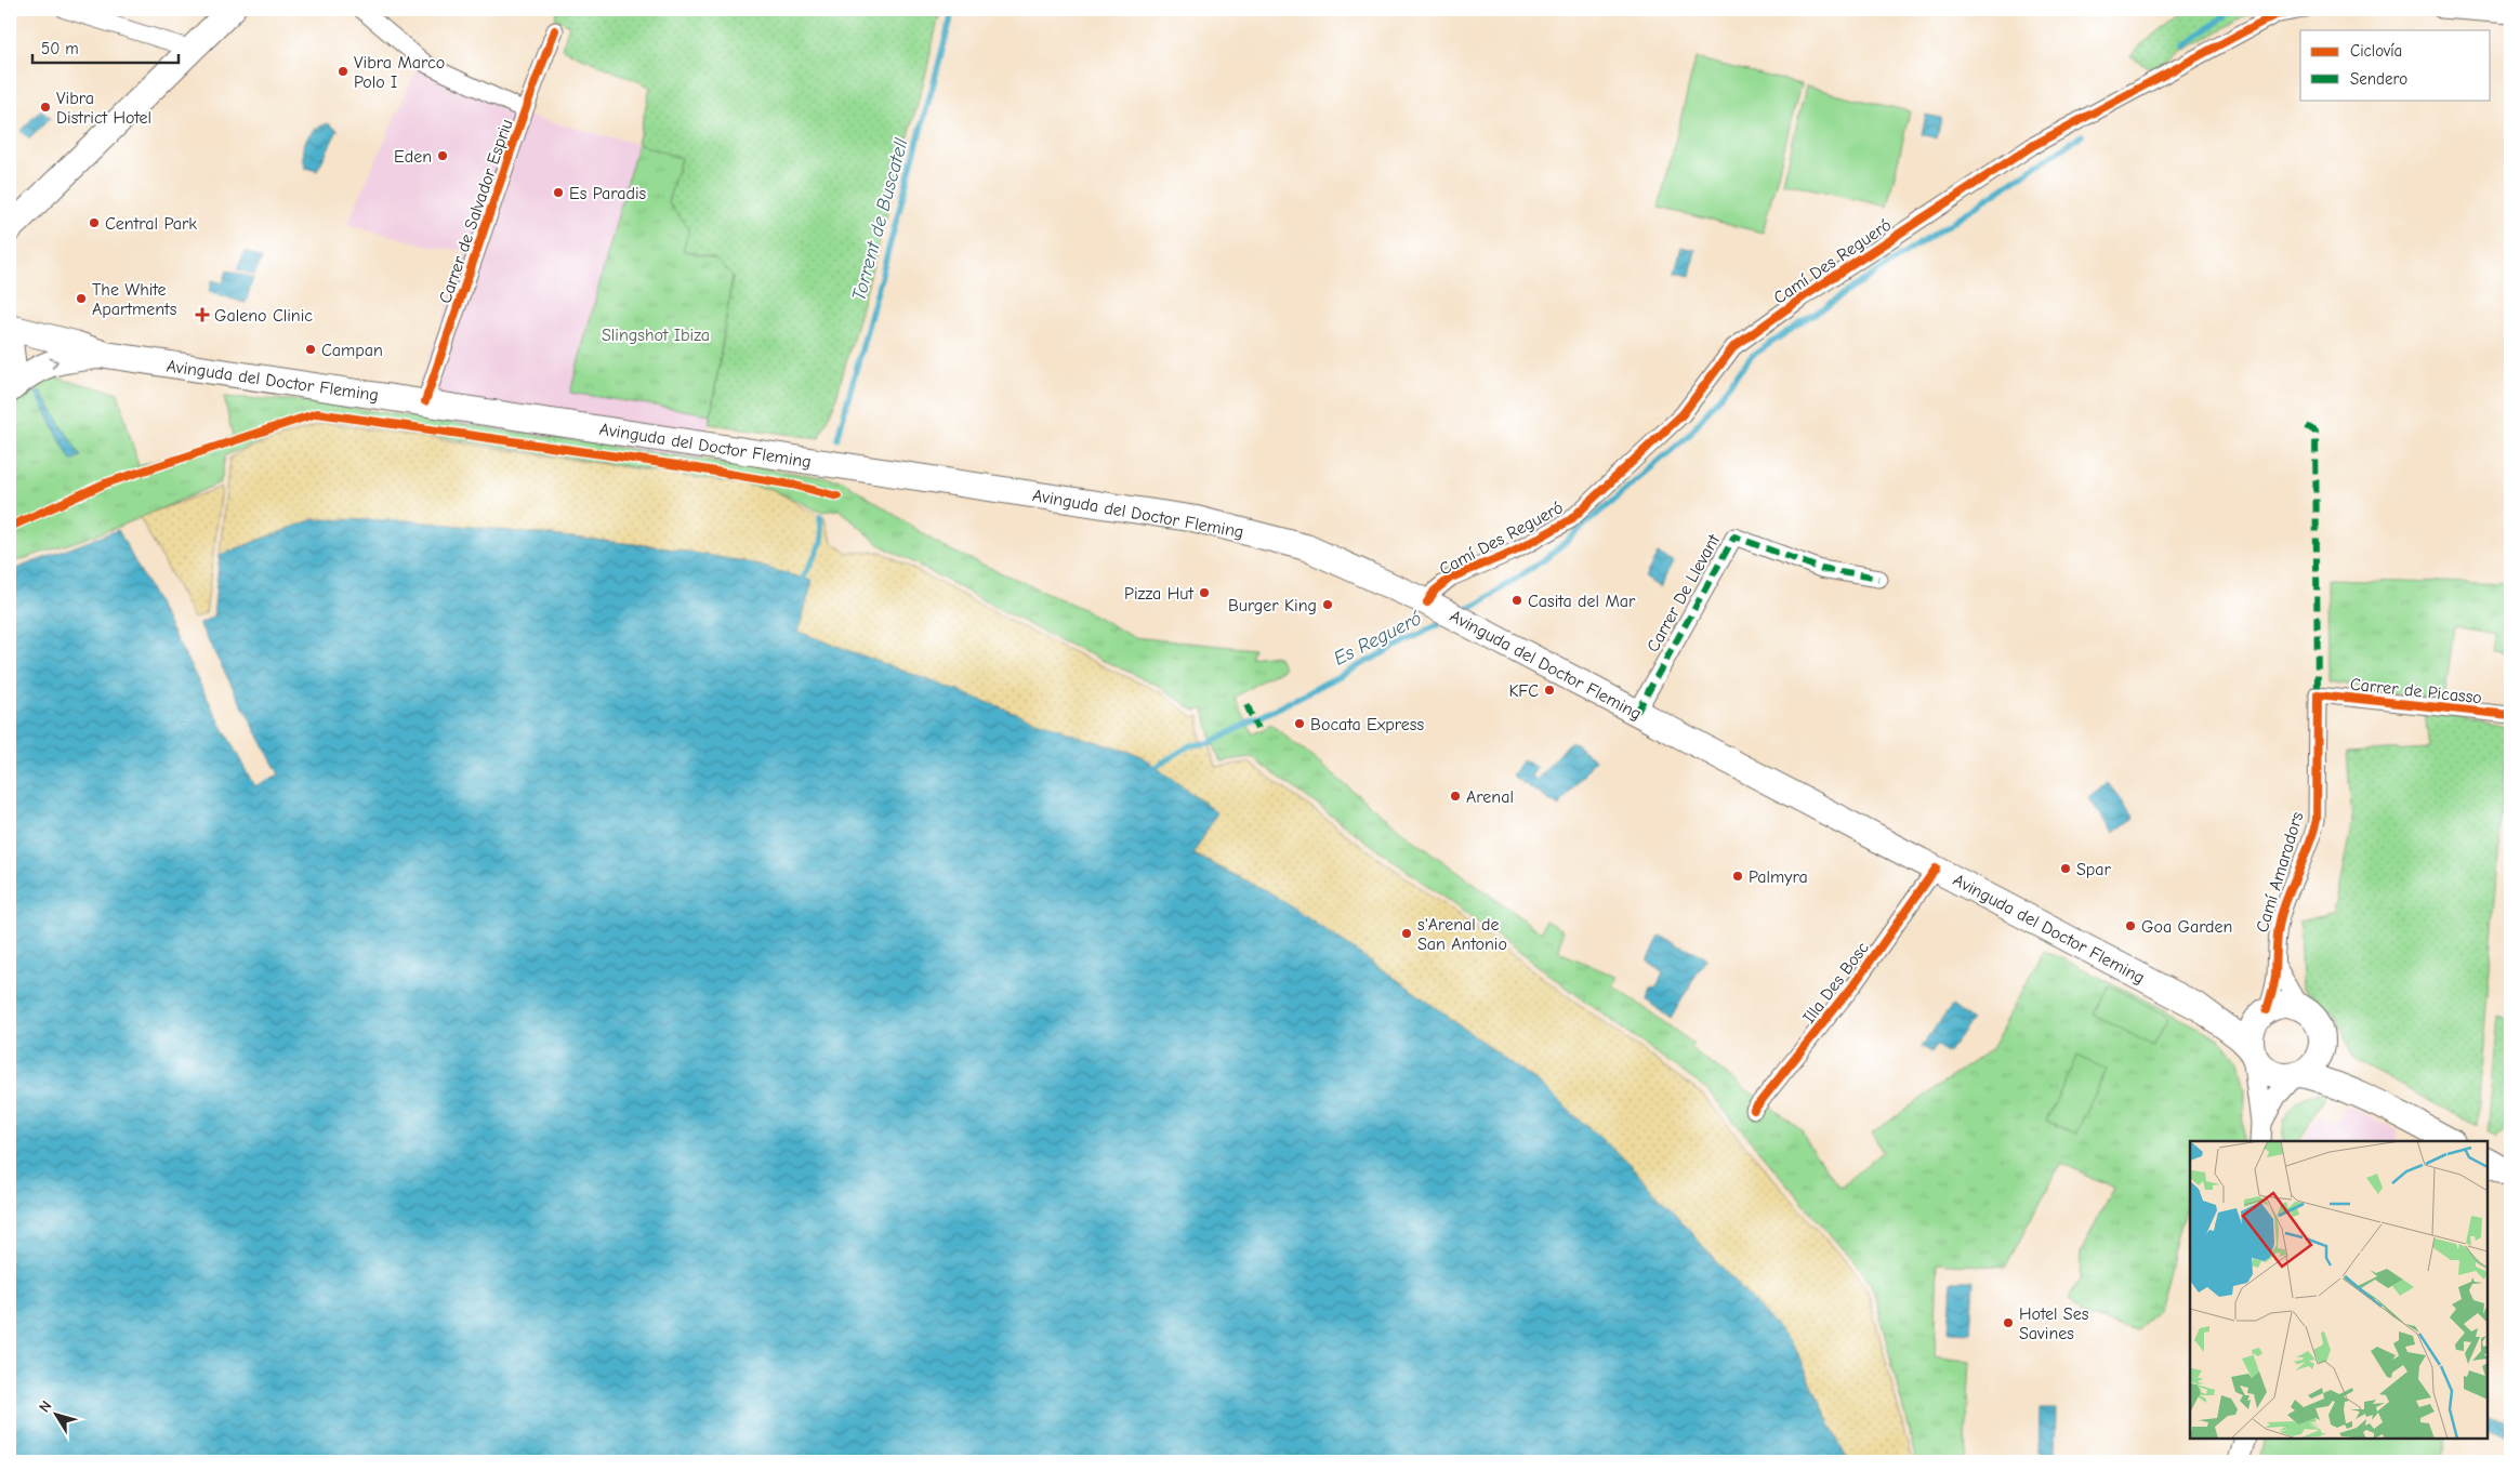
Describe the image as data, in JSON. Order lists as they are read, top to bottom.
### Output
{
  "streets": {
    "main road": ["Avinguda del Doctor Fleming"],
    "street": [
      "Carrer de Salvador Espriu",
      "Camí Des Regueró",
      "Carrer De Llevant",
      "Carrer de Picasso",
      "Camí Amaradors",
      "Illa Des Bosc"
    ]
  },
  "crossings": [
    ["Carrer de Salvador Espriu", "Avinguda del Doctor Fleming"],
    ["Camí Des Regueró", "Avinguda del Doctor Fleming"],
    ["Avinguda del Doctor Fleming", "Carrer De Llevant"],
    ["Avinguda del Doctor Fleming", "Camí Amaradors"],
    ["Avinguda del Doctor Fleming", "Illa Des Bosc"],
    ["Carrer de Picasso", "Camí Amaradors"]
  ],
  "water": ["Torrent de Buscatell", "Es Regueró"],
  "parks": ["Slingshot Ibiza"],
  "places": {
    "other": [
      "Vibra Marco Polo I",
      "Vibra District Hotel",
      "Eden",
      "Es Paradis",
      "Central Park",
      "The White Apartments",
      "Campan",
      "Pizza Hut",
      "Casita del Mar",
      "Burger King",
      "KFC",
      "Bocata Express",
      "Arenal",
      "Spar",
      "Palmyra",
      "Goa Garden",
      "s'Arenal de San Antonio",
      "Hotel Ses Savines"
    ],
    "health": ["Galeno Clinic"]
  },
  "legend": ["Ciclovía", "Sendero"],
  "scale_bar": "50 m",
  "north": "top left"
}
